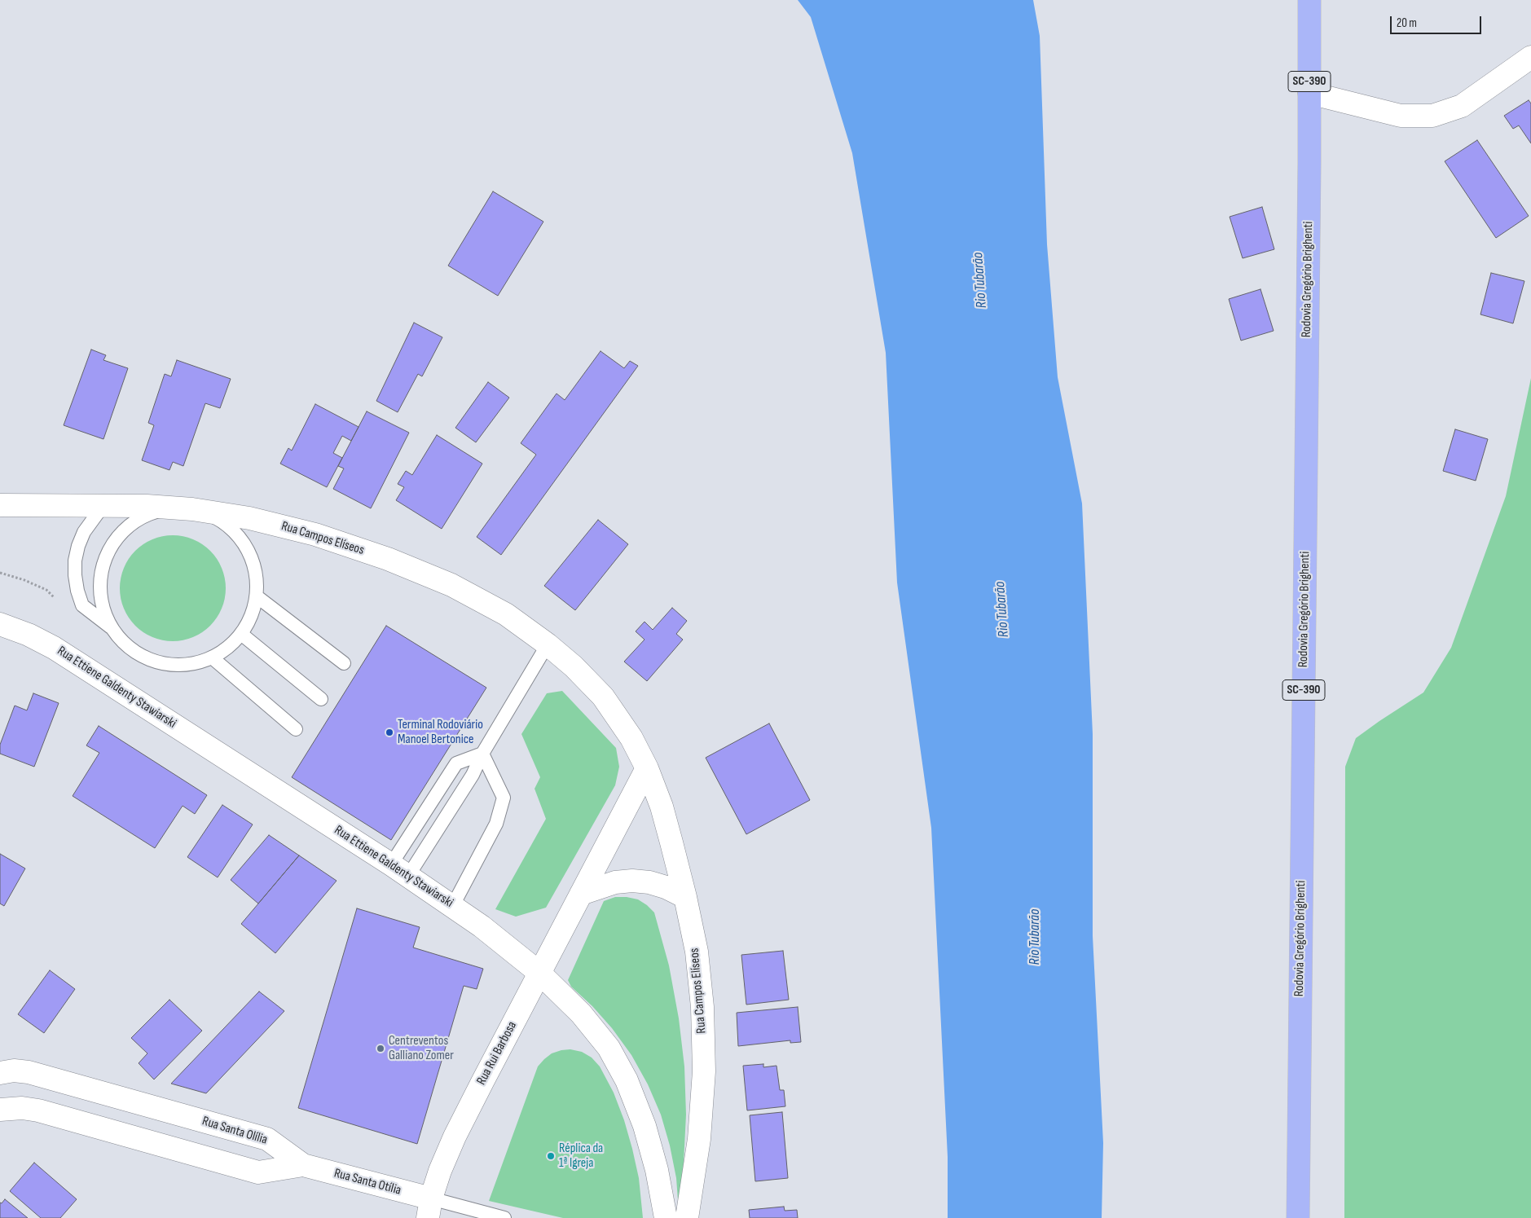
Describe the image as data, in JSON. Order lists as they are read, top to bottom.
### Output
{
  "streets": {
    "main road": ["SC-390", "Rodovia Gregório Brighenti"],
    "street": [
      "Rua Campos Elíseos",
      "Rua Ettiene Galdenty Stawiarski",
      "Rua Rui Barbosa",
      "Rua Santa Olília",
      "Rua Santa Otília"
    ]
  },
  "crossings": [
    ["Rua Campos Elíseos", "Rua Rui Barbosa"],
    ["Rua Ettiene Galdenty Stawiarski", "Rua Rui Barbosa"],
    ["Rua Rui Barbosa", "Rua Santa Otília"],
    ["Rua Santa Olília", "Rua Santa Otília"]
  ],
  "water": ["Rio Tubarão"],
  "places": ["Terminal Rodoviário Manoel Bertonice", "Centreventos Galliano Zomer", "Réplica da 1ª Igreja"],
  "scale_bar": "20 m"
}
